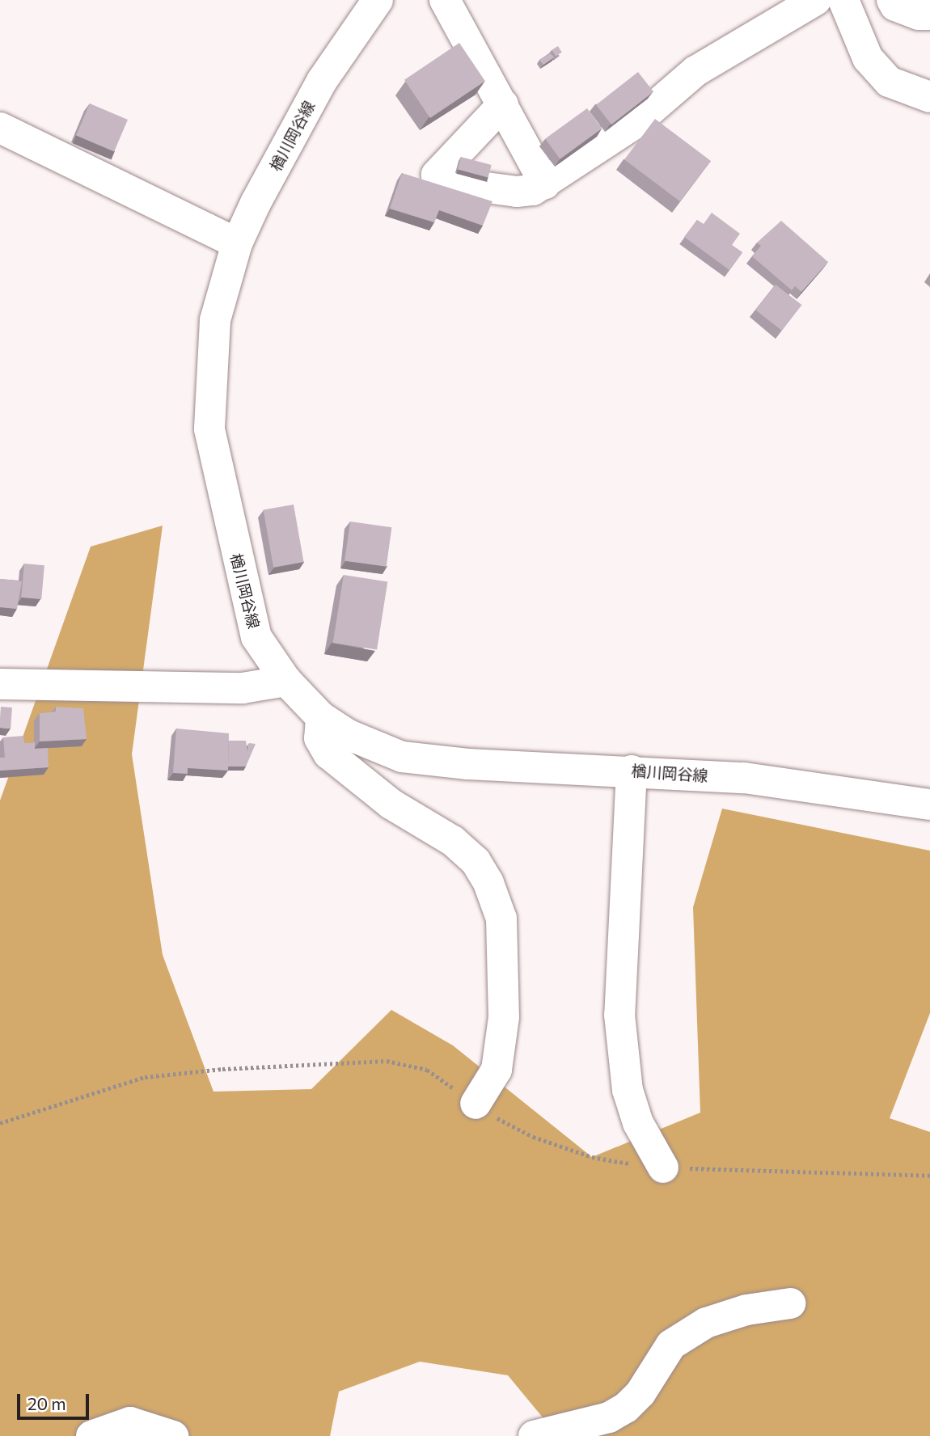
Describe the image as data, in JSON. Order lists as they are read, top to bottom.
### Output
{
  "streets": {
    "street": ["楢川岡谷線"]
  },
  "scale_bar": "20 m"
}
